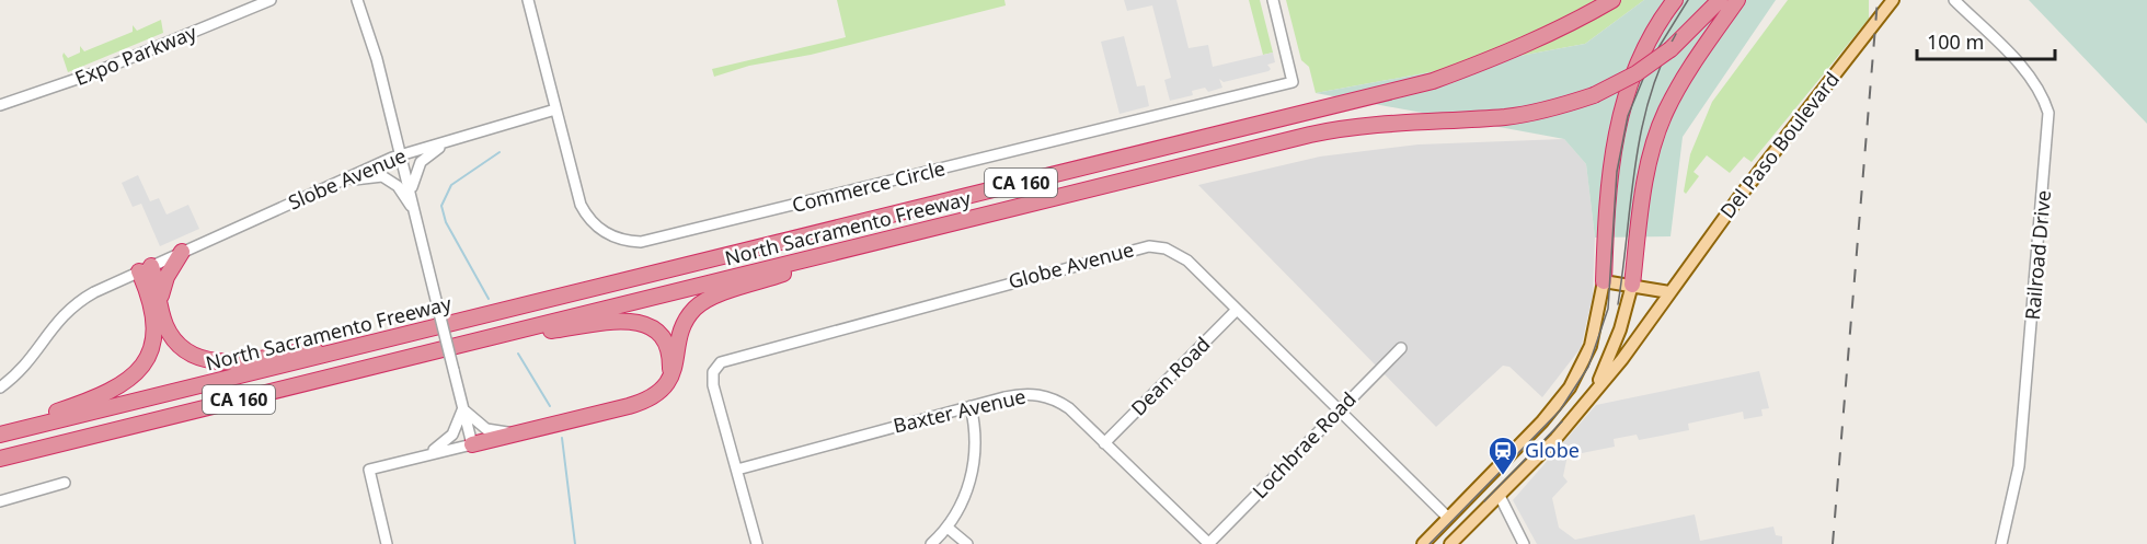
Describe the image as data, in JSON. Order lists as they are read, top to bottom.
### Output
{
  "streets": {
    "highway": ["CA 160", "North Sacramento Freeway"],
    "main road": ["Del Paso Boulevard"],
    "street": [
      "Expo Parkway",
      "Slobe Avenue",
      "Commerce Circle",
      "Railroad Drive",
      "Globe Avenue",
      "Dean Road",
      "Baxter Avenue",
      "Lochbrae Road"
    ]
  },
  "crossings": [
    ["Slobe Avenue", "Commerce Circle"],
    ["Globe Avenue", "Dean Road"],
    ["Globe Avenue", "Baxter Avenue"],
    ["Globe Avenue", "Lochbrae Road"],
    ["Dean Road", "Baxter Avenue"],
    ["Baxter Avenue", "Lochbrae Road"]
  ],
  "places": {
    "station": ["Globe"]
  },
  "scale_bar": "100 m"
}
